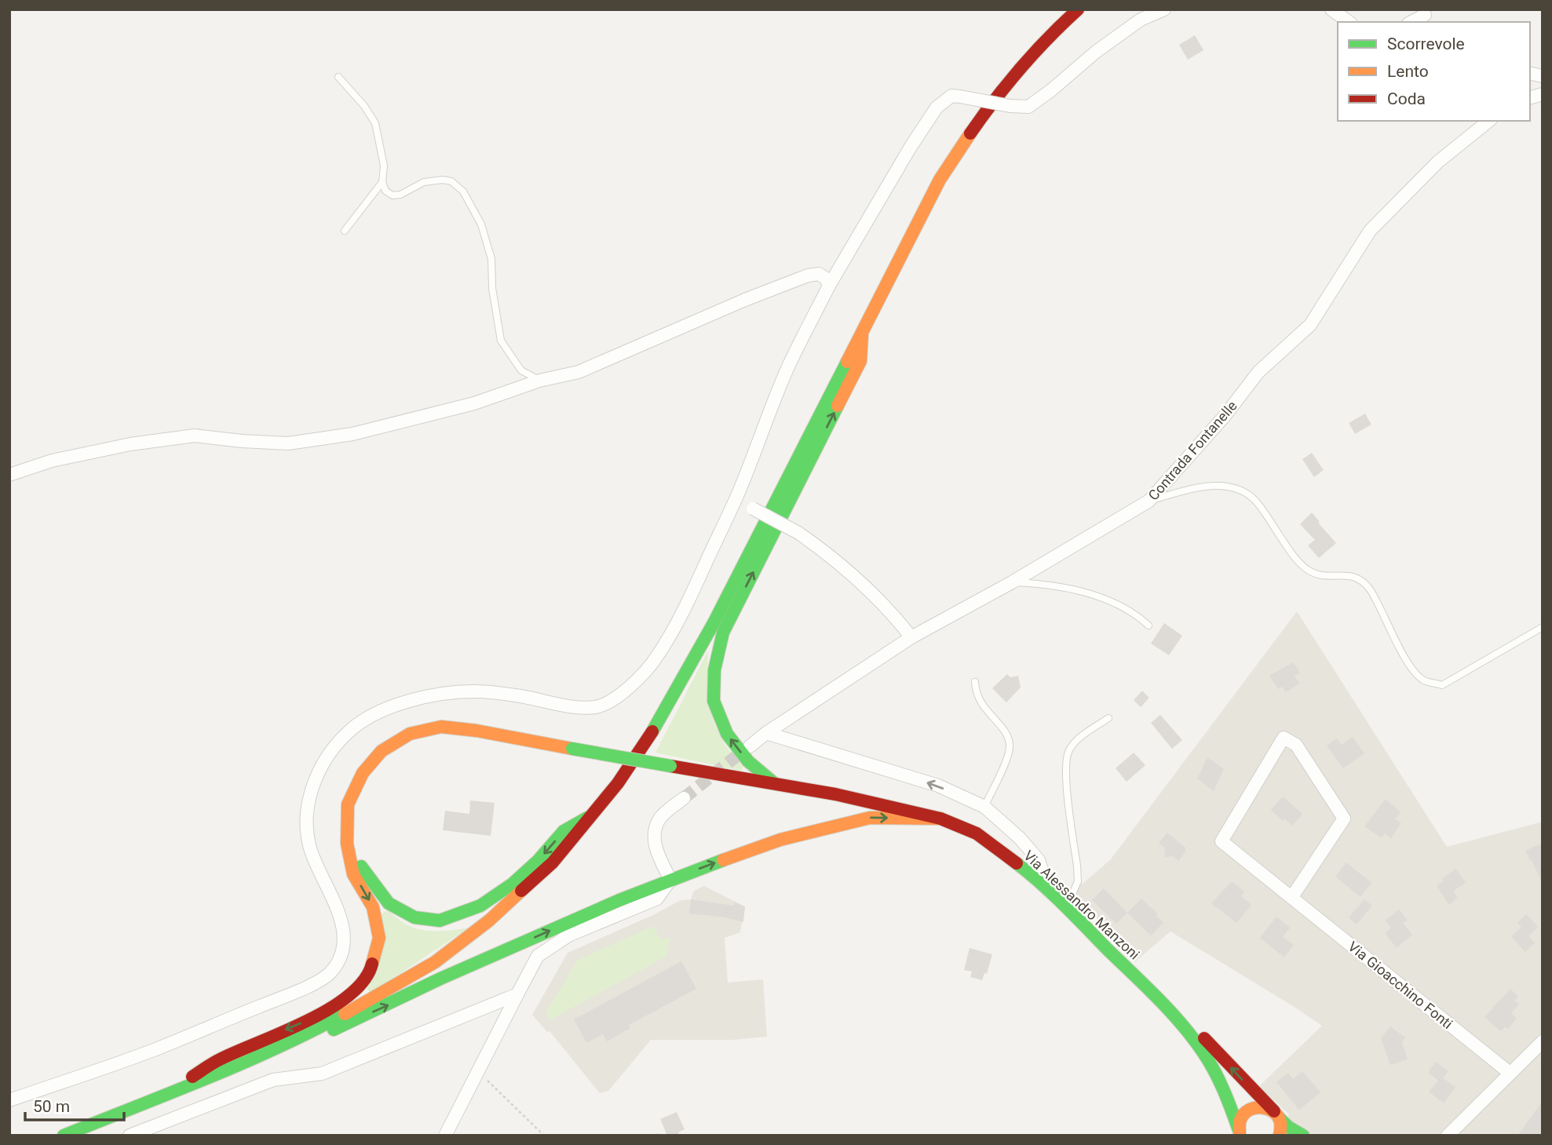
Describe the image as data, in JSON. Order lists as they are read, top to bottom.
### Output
{
  "streets": {
    "main road": ["Via Alessandro Manzoni"],
    "street": ["Contrada Fontanelle", "Via Gioacchino Fonti"]
  },
  "legend": ["Scorrevole", "Lento", "Coda"],
  "scale_bar": "50 m"
}
